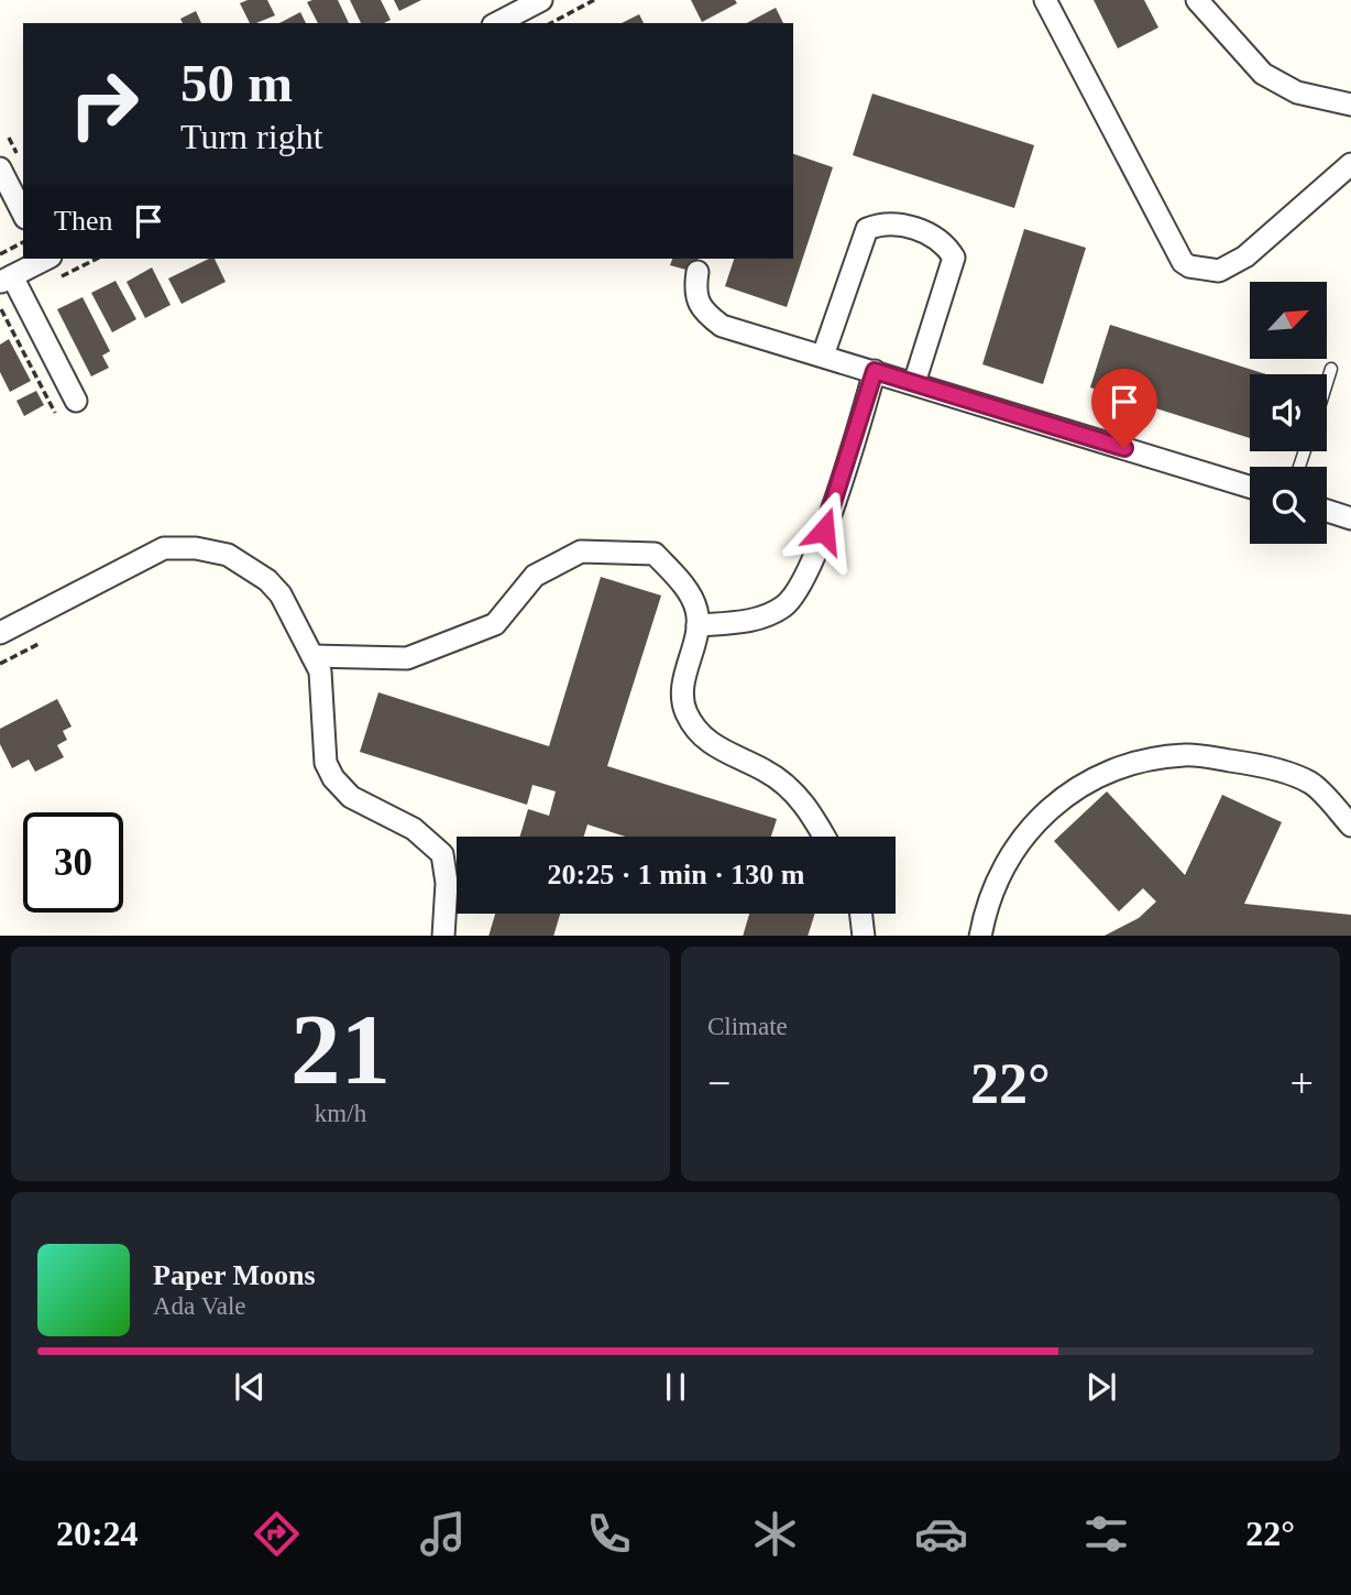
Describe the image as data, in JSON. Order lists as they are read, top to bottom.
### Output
{
  "north": "top right",
  "page": {
    "turn": ["50 m", "Turn right"],
    "then": "Then",
    "limit": "30",
    "trip": "20:25 · 1 min · 130 m",
    "tile": [
      ["21", "km/h"],
      "Climate"
    ],
    "heat": ["−", "22°", "+"],
    "song": ["Paper Moons", "Ada Vale"],
    "tabs": ["20:24", "22°"]
  }
}
